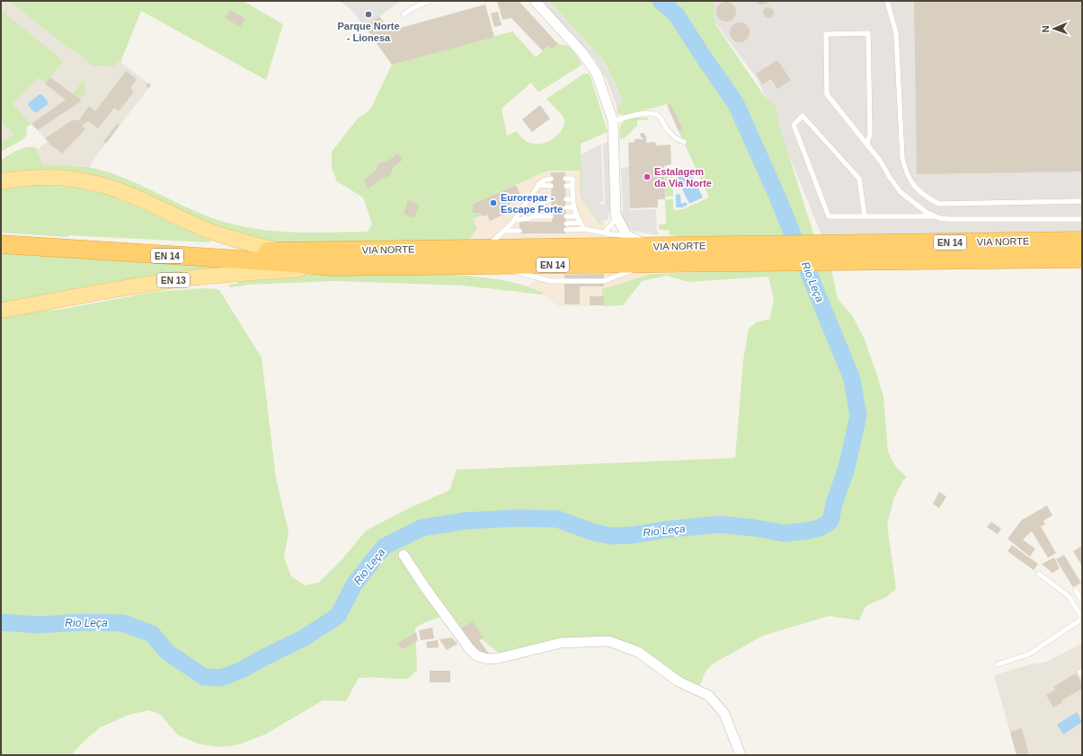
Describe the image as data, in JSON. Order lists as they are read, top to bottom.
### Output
{
  "streets": {
    "highway": ["VIA NORTE", "EN 14"],
    "main road": ["EN 13"]
  },
  "crossings": [
    ["VIA NORTE", "EN 14"],
    ["VIA NORTE", "EN 13"],
    ["EN 14", "EN 13"]
  ],
  "water": ["Rio Leça"],
  "places": ["Parque Norte - Lionesa", "Estalagem da Via Norte", "Eurorepar - Escape Forte"],
  "north": "left"
}
